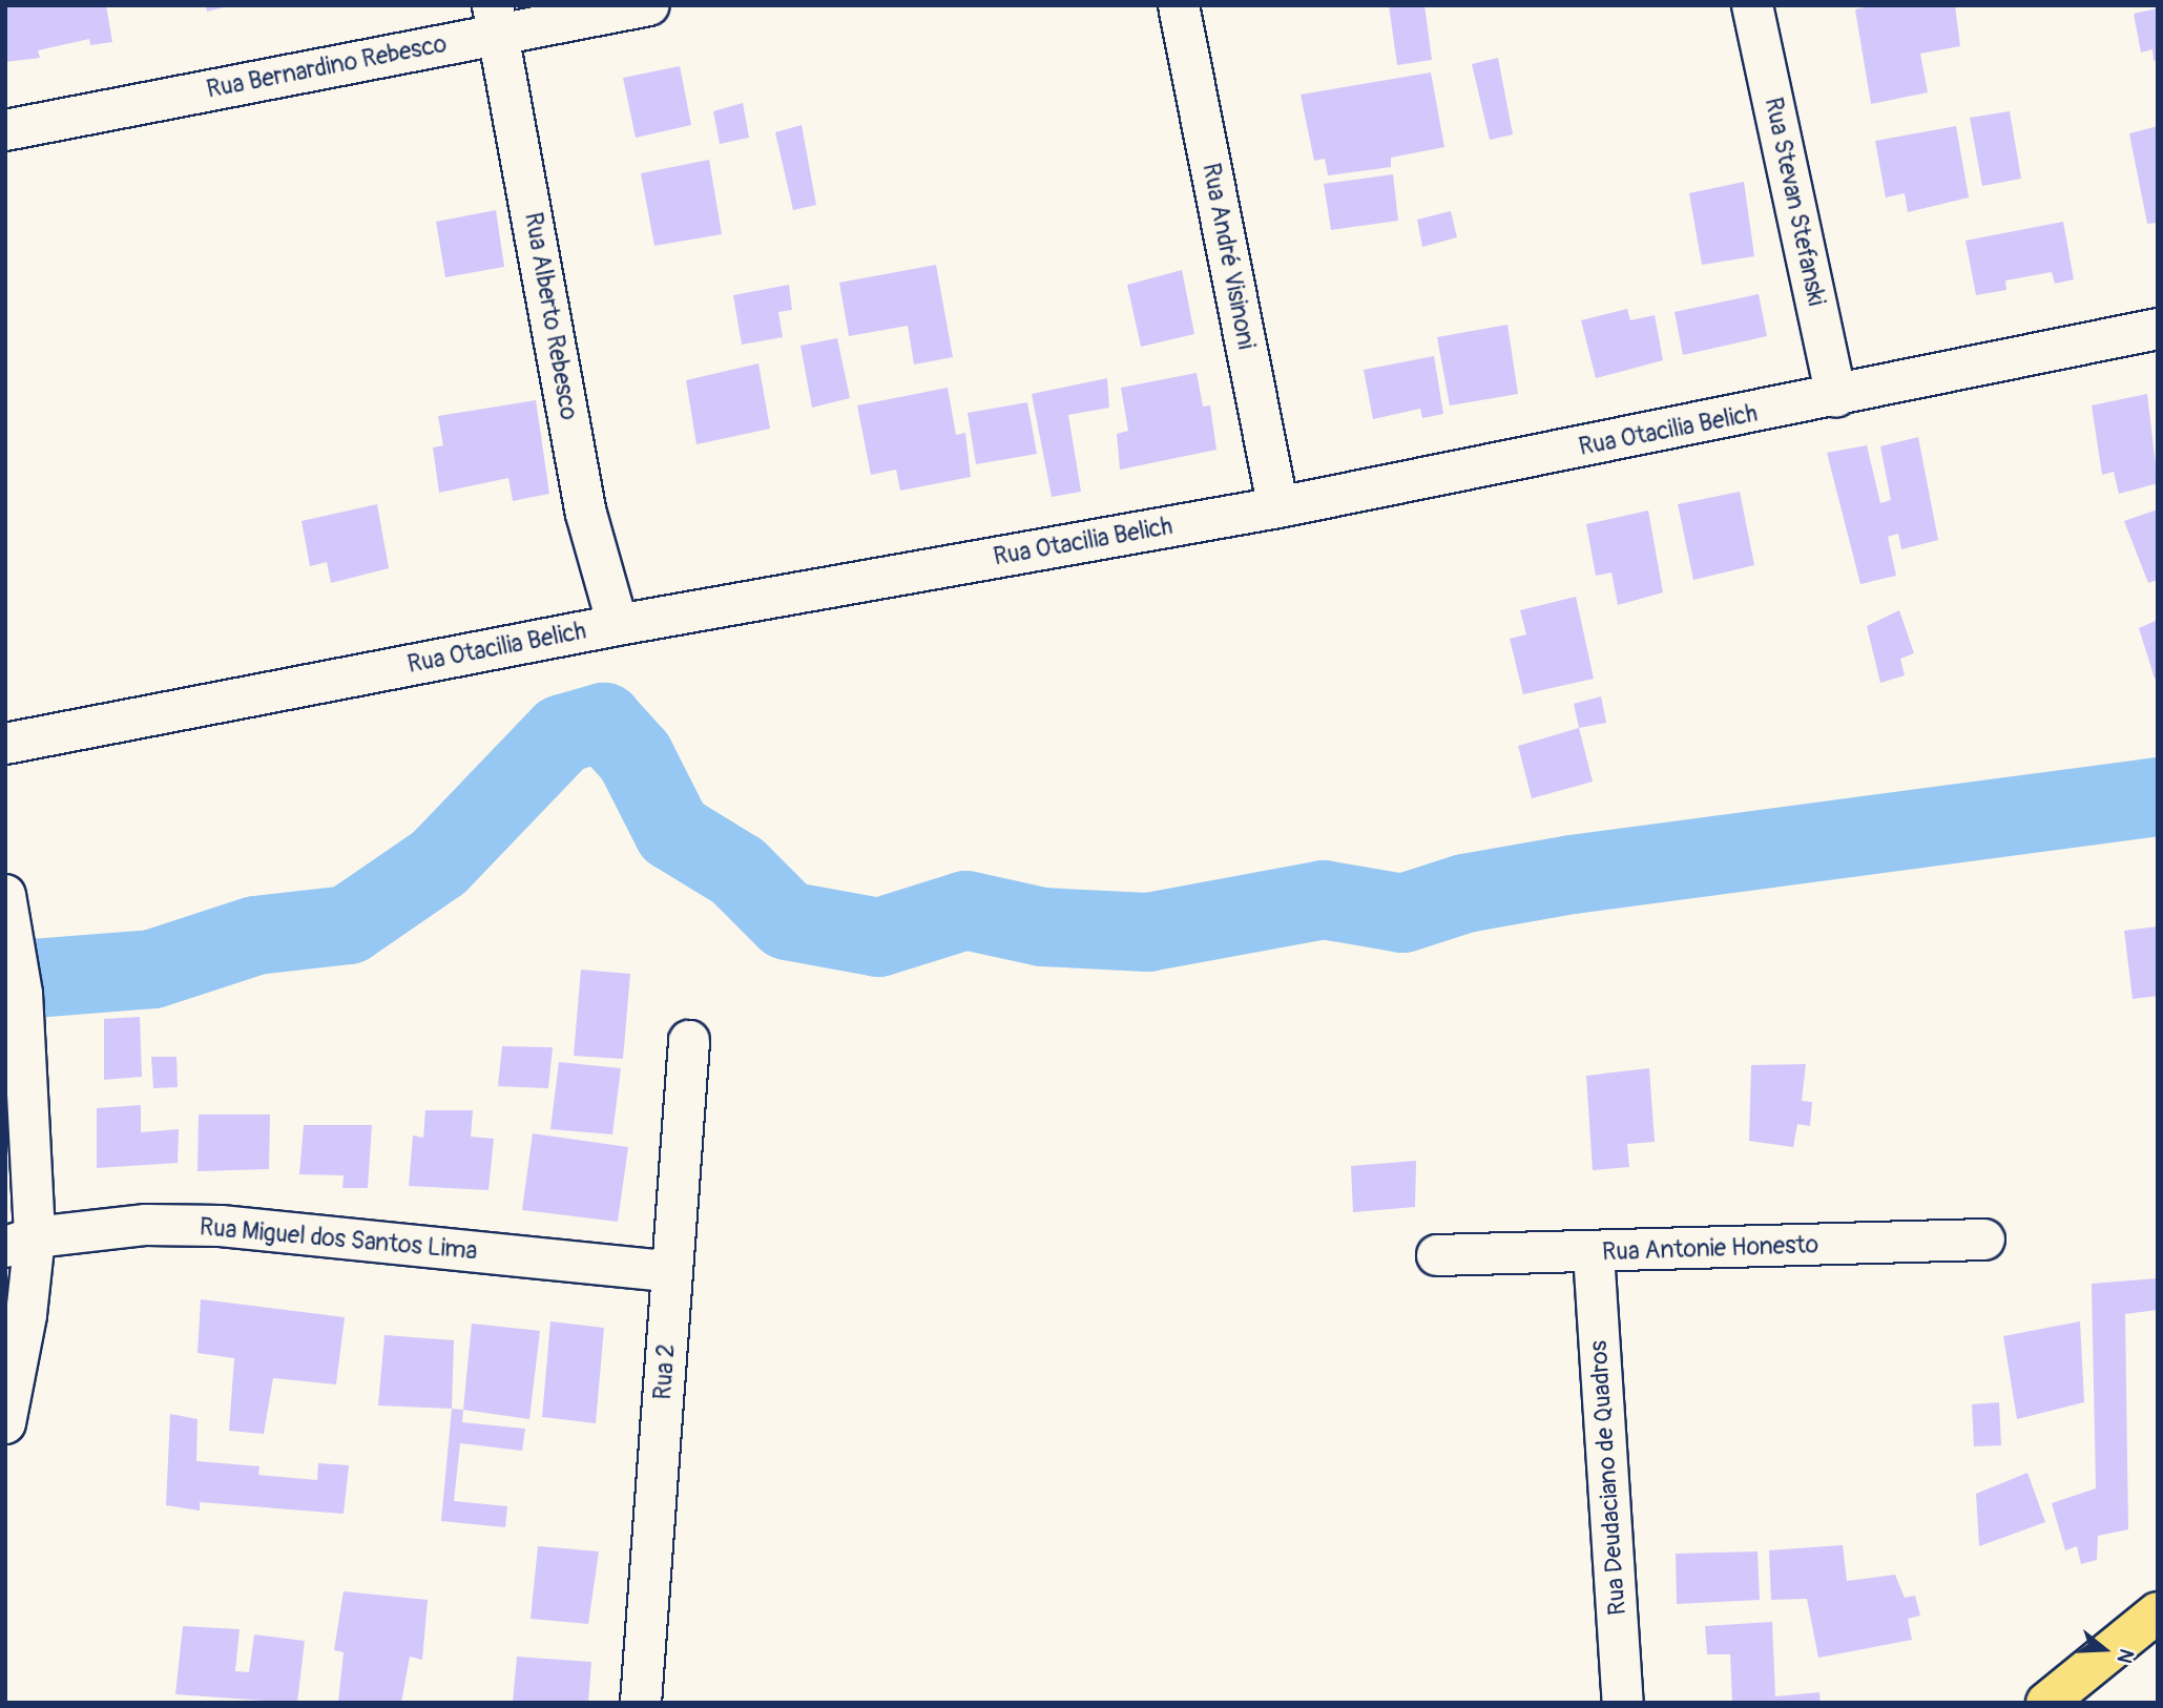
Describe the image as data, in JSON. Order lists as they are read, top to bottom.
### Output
{
  "streets": {
    "street": [
      "Rua Bernardino Rebesco",
      "Rua Stevan Stefanski",
      "Rua André Visinoni",
      "Rua Alberto Rebesco",
      "Rua Otacilia Belich",
      "Rua Miguel dos Santos Lima",
      "Rua Antonie Honesto",
      "Rua 2",
      "Rua Deudaciano de Quadros"
    ]
  },
  "crossings": [
    ["Rua Bernardino Rebesco", "Rua Alberto Rebesco"],
    ["Rua Stevan Stefanski", "Rua Otacilia Belich"],
    ["Rua André Visinoni", "Rua Otacilia Belich"],
    ["Rua Alberto Rebesco", "Rua Otacilia Belich"],
    ["Rua Miguel dos Santos Lima", "Rua 2"],
    ["Rua Antonie Honesto", "Rua Deudaciano de Quadros"]
  ],
  "north": "right"
}
